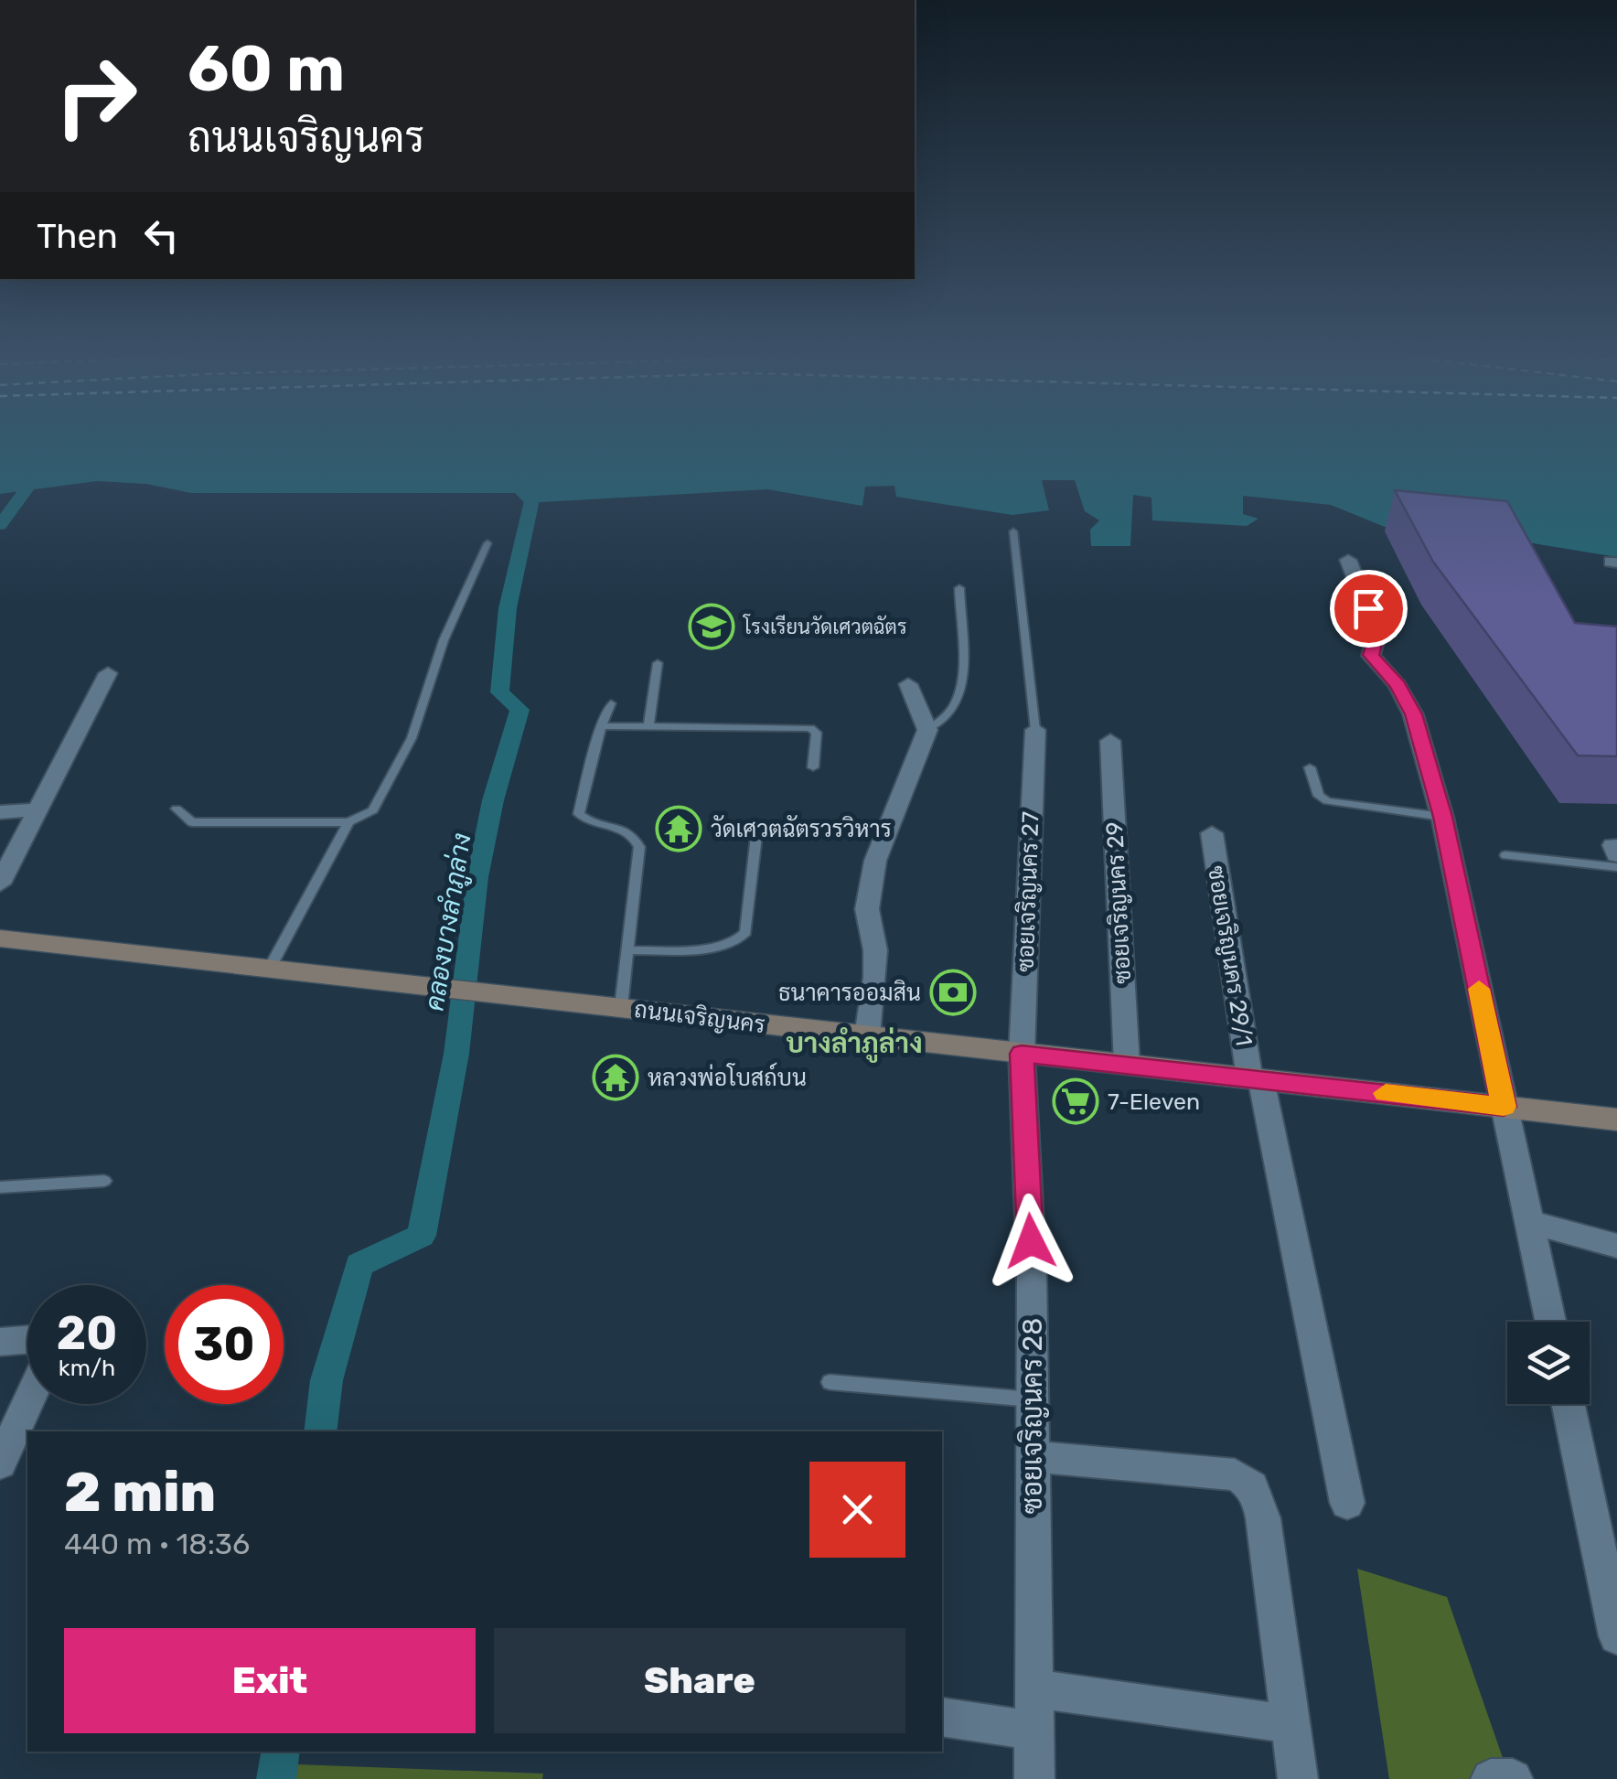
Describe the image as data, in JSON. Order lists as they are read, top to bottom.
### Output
{
  "streets": {
    "main road": ["ถนนเจริญนคร"],
    "street": [
      "ซอยเจริญนคร 27",
      "ซอยเจริญนคร 29",
      "ซอยเจริญนคร 29/1",
      "ซอยเจริญนคร 28"
    ]
  },
  "crossings": [
    ["ซอยเจริญนคร 27", "ถนนเจริญนคร"],
    ["ซอยเจริญนคร 27", "ซอยเจริญนคร 28"],
    ["ซอยเจริญนคร 29", "ถนนเจริญนคร"],
    ["ซอยเจริญนคร 29/1", "ถนนเจริญนคร"],
    ["ถนนเจริญนคร", "ซอยเจริญนคร 28"]
  ],
  "districts": ["บางลำภูล่าง"],
  "water": ["คลองบางลำภูล่าง"],
  "places": {
    "school or university": ["โรงเรียนวัดเศวตฉัตร"],
    "temple": ["วัดเศวตฉัตรวรวิหาร", "หลวงพ่อโบสถ์บน"],
    "bank": ["ธนาคารออมสิน"],
    "supermarket": ["7-Eleven"]
  },
  "page": {
    "turn": ["60 m", "ถนนเจริญนคร"],
    "then": "Then",
    "speed": "20 km/h",
    "limit": "30",
    "heading": ["2 min", "440 m · 18:36"],
    "buttons": ["Exit", "Share"]
  }
}
